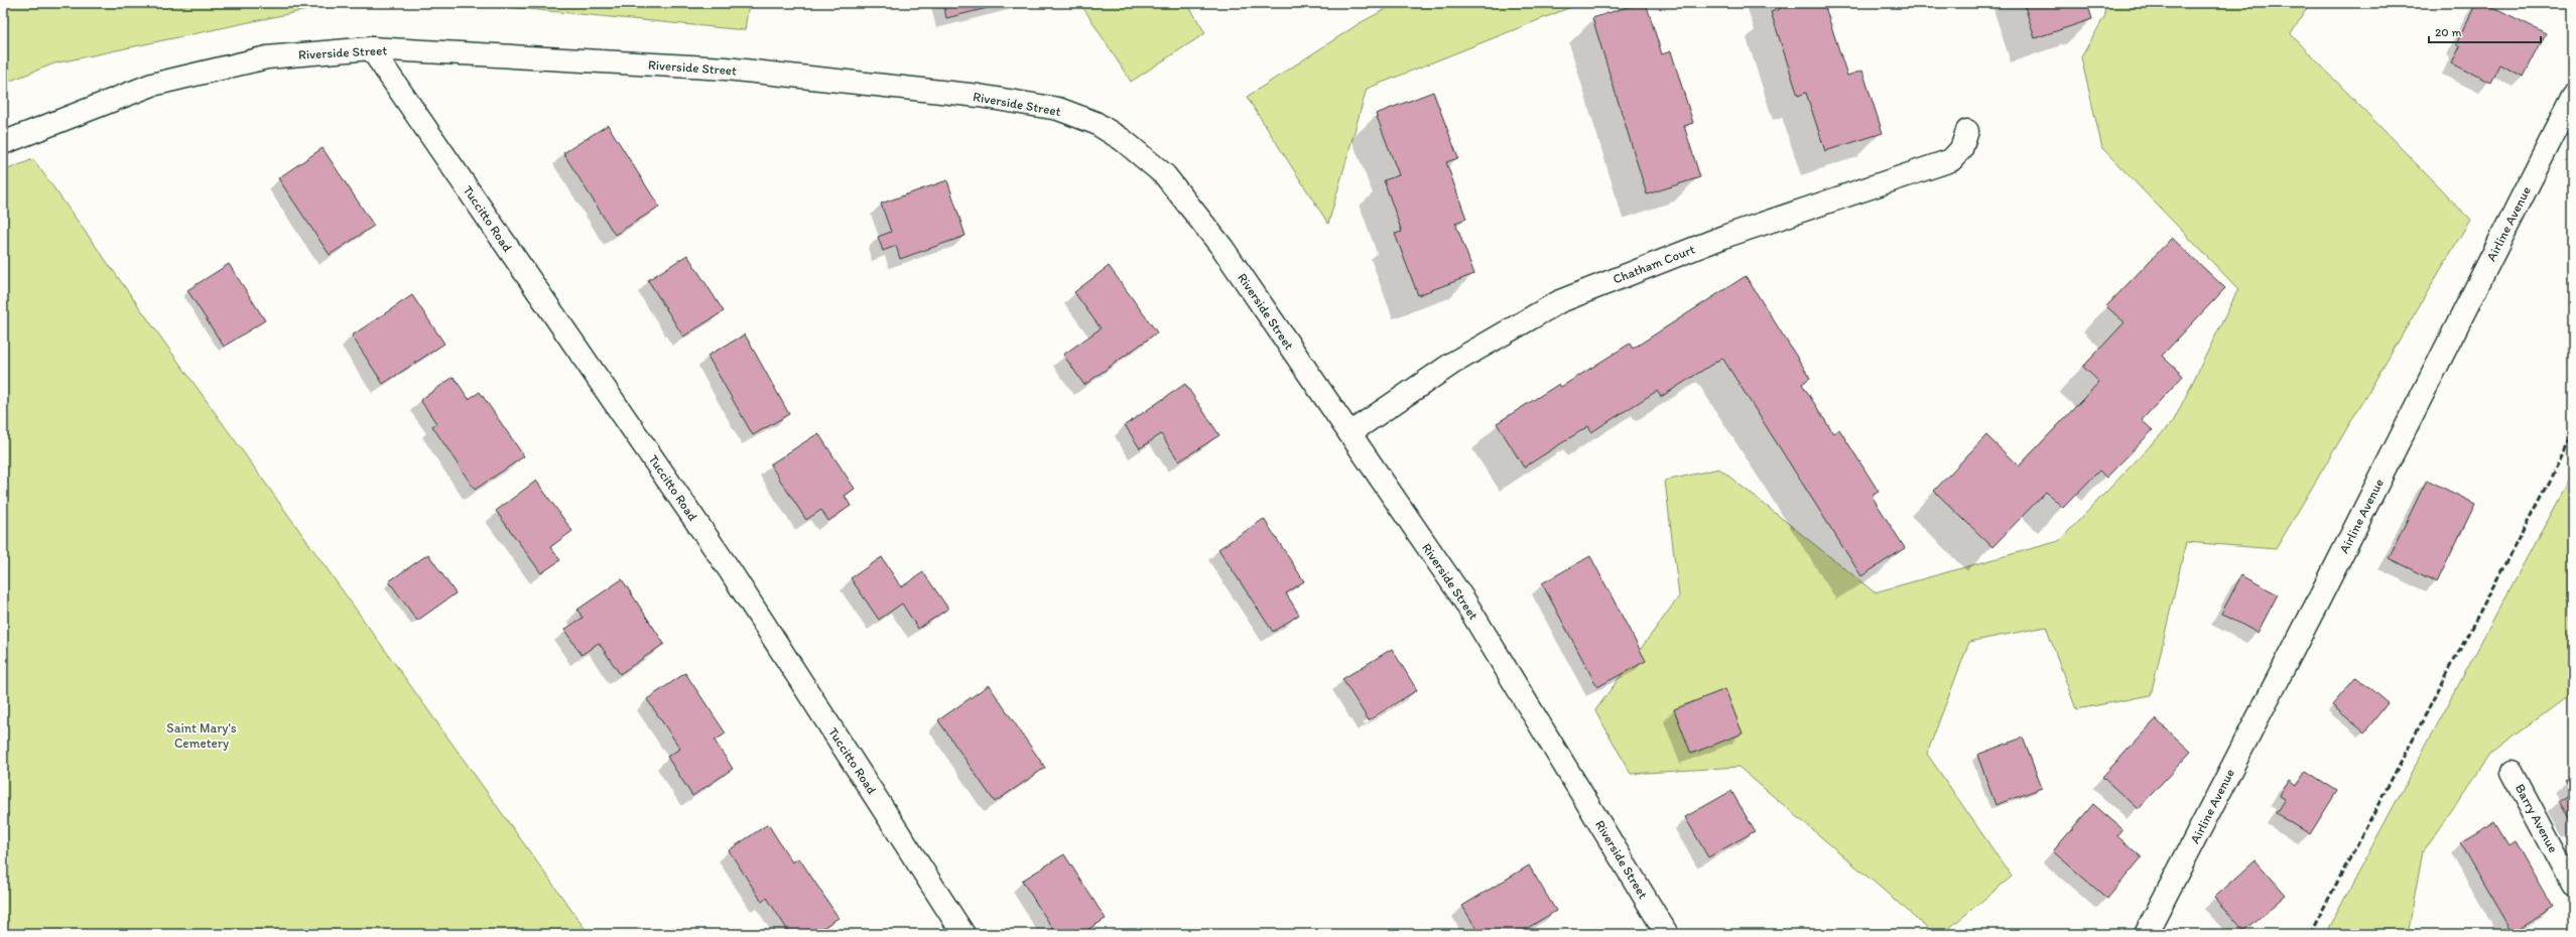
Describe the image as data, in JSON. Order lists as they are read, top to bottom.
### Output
{
  "streets": {
    "street": [
      "Riverside Street",
      "Tuccitto Road",
      "Airline Avenue",
      "Chatham Court",
      "Barry Avenue"
    ]
  },
  "crossings": [
    ["Riverside Street", "Tuccitto Road"],
    ["Riverside Street", "Chatham Court"]
  ],
  "parks": ["Saint Mary's Cemetery"],
  "scale_bar": "20 m"
}
